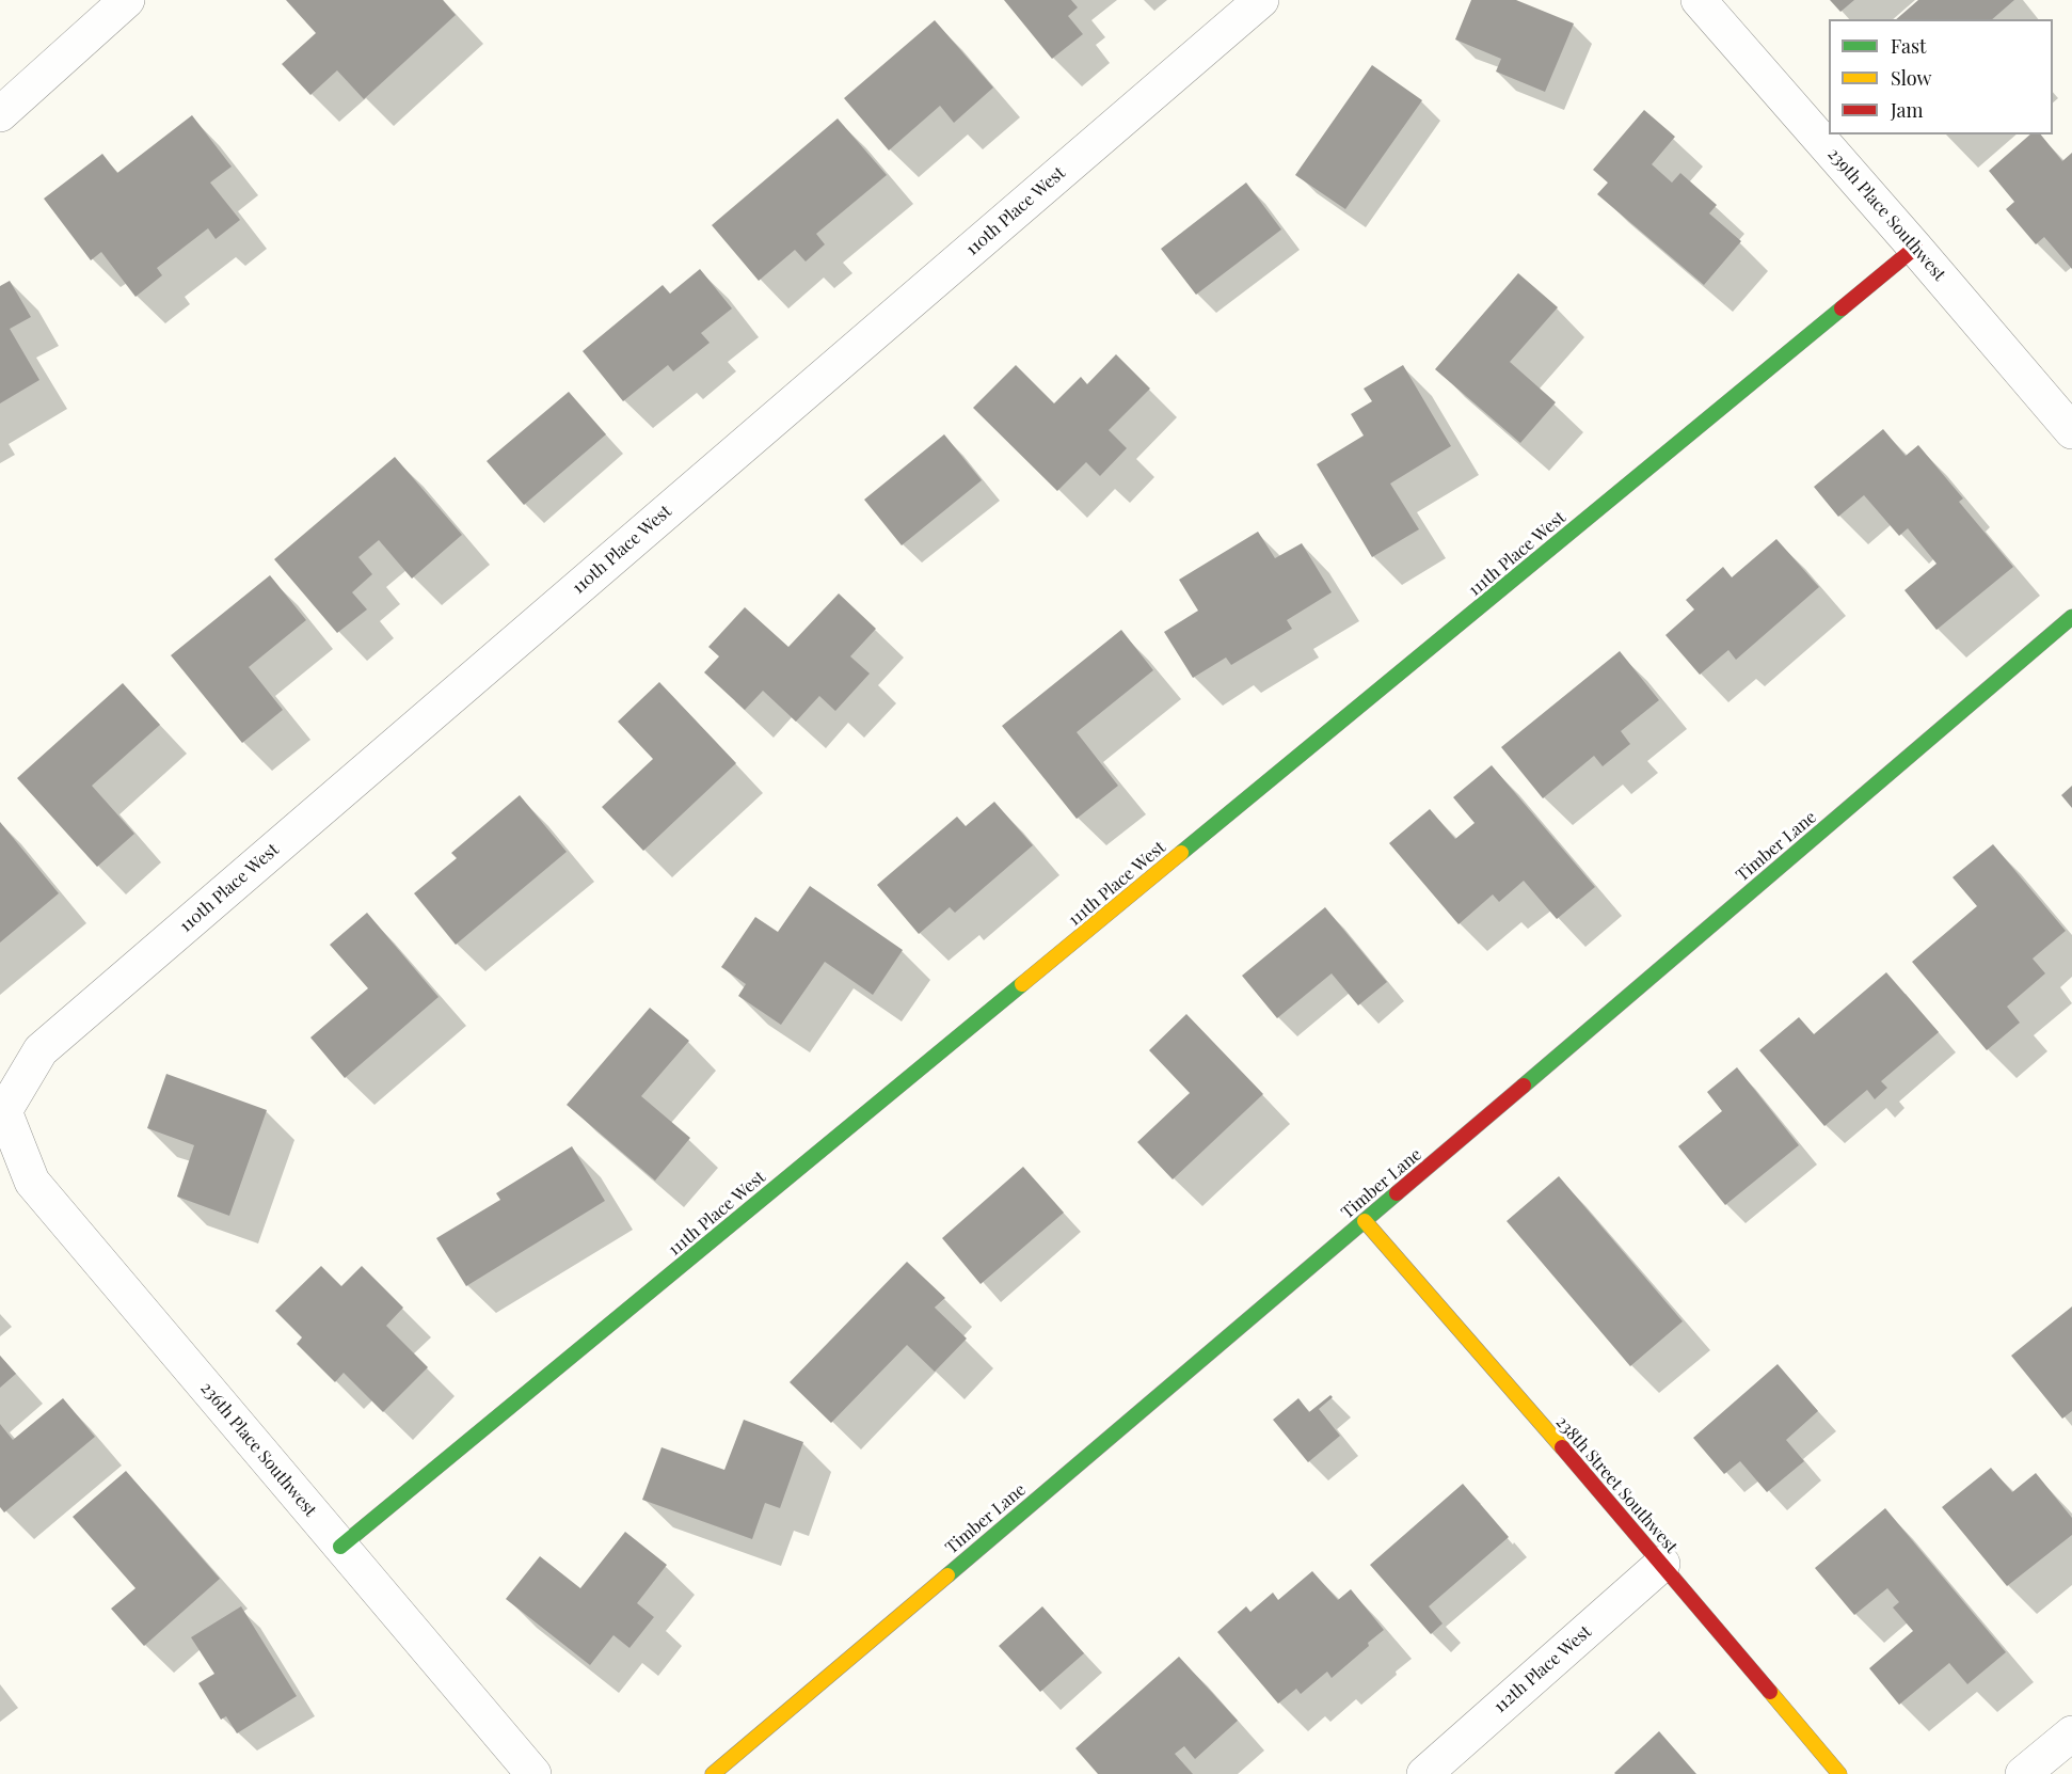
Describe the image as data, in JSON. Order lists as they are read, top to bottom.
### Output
{
  "streets": {
    "street": [
      "110th Place West",
      "239th Place Southwest",
      "111th Place West",
      "Timber Lane",
      "236th Place Southwest",
      "238th Street Southwest",
      "112th Place West"
    ]
  },
  "crossings": [
    ["110th Place West", "236th Place Southwest"],
    ["239th Place Southwest", "111th Place West"],
    ["111th Place West", "236th Place Southwest"],
    ["Timber Lane", "238th Street Southwest"],
    ["238th Street Southwest", "112th Place West"]
  ],
  "legend": ["Fast", "Slow", "Jam"]
}
